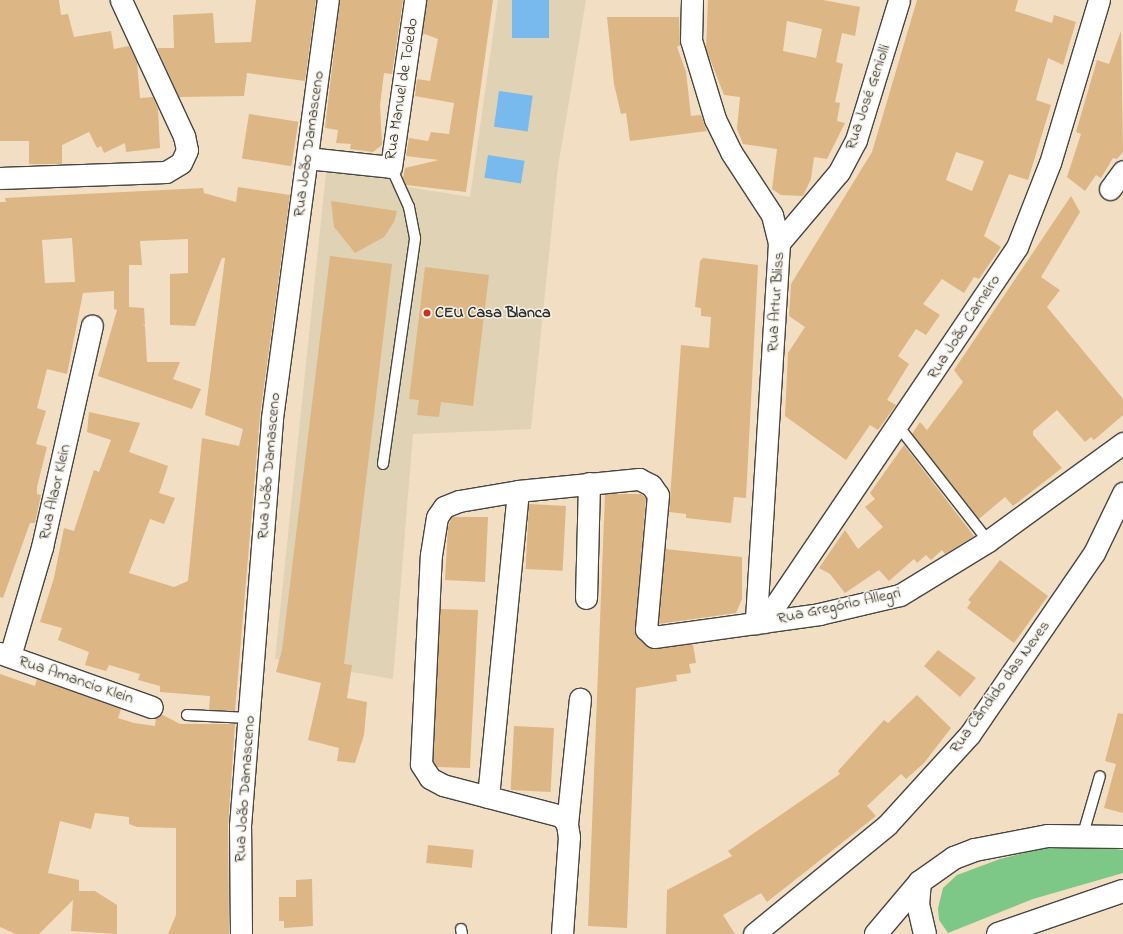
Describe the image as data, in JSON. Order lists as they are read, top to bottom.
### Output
{
  "streets": {
    "street": [
      "Rua Manuel de Toledo",
      "Rua José Geniolli",
      "Rua João Damasceno",
      "Rua Artur Bliss",
      "Rua João Carneiro",
      "Rua Alaor Klein",
      "Rua Gregório Allegri",
      "Rua Amancio Klein",
      "Rua Cândido das Neves"
    ]
  },
  "crossings": [
    ["Rua Manuel de Toledo", "Rua João Damasceno"],
    ["Rua José Geniolli", "Rua Artur Bliss"],
    ["Rua Artur Bliss", "Rua João Carneiro"],
    ["Rua Artur Bliss", "Rua Gregório Allegri"],
    ["Rua João Carneiro", "Rua Gregório Allegri"],
    ["Rua Alaor Klein", "Rua Amancio Klein"]
  ],
  "places": ["CEU Casa Blanca"]
}
